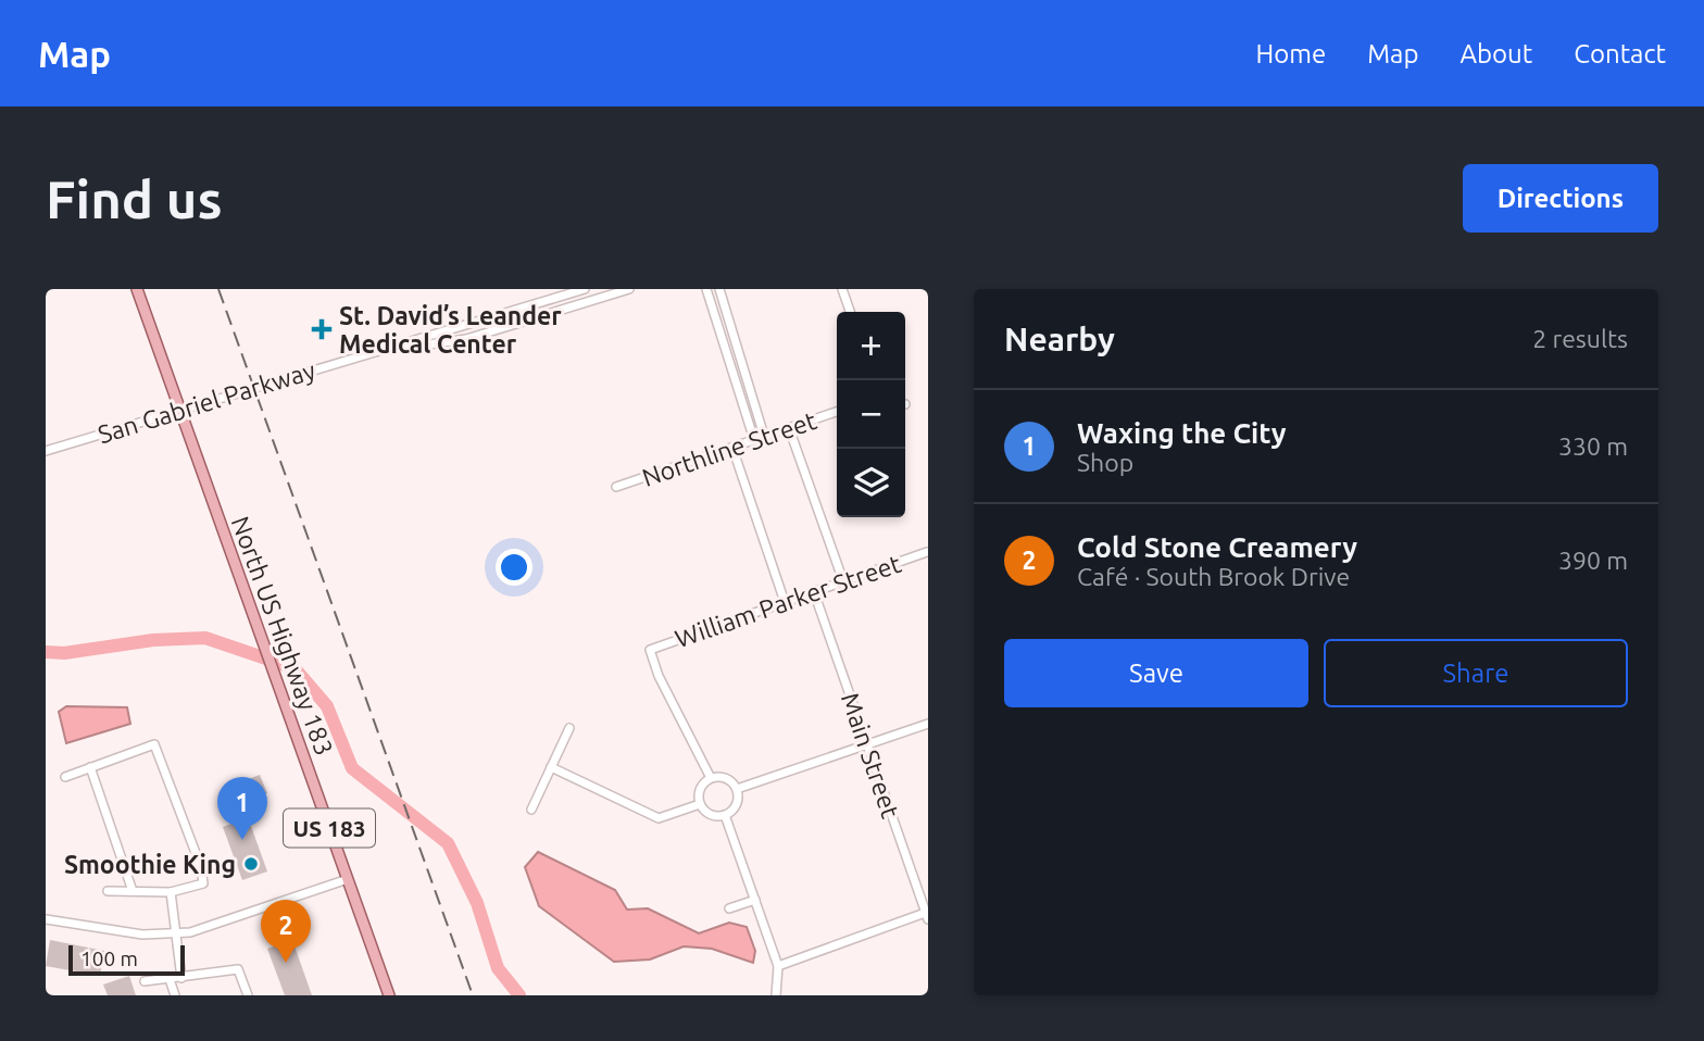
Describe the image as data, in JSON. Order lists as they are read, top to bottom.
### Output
{
  "streets": {
    "main road": ["North US Highway 183", "US 183"],
    "street": [
      "San Gabriel Parkway",
      "Northline Street",
      "William Parker Street",
      "Main Street"
    ]
  },
  "crossings": [
    ["San Gabriel Parkway", "North US Highway 183"],
    ["William Parker Street", "Main Street"]
  ],
  "places": {
    "health": ["St. David’s Leander Medical Center"],
    "other": ["Smoothie King"]
  },
  "scale_bar": "100 m",
  "page": {
    "header": "Map",
    "nav": [
      "Home",
      "Map",
      "About",
      "Contact"
    ],
    "buttons": [
      "Directions",
      ["Save", "Share"]
    ],
    "title": "Find us",
    "heading": ["Nearby", "2 results"],
    "map_buttons": ["+", "−"],
    "list": [
      {
        "mark": "1",
        "name": "Waxing the City",
        "note": "Shop",
        "value": "330 m"
      },
      {
        "mark": "2",
        "name": "Cold Stone Creamery",
        "note": "Café · South Brook Drive",
        "value": "390 m"
      }
    ],
    "pins": ["1", "2"],
    "scale": "100 m"
  }
}
